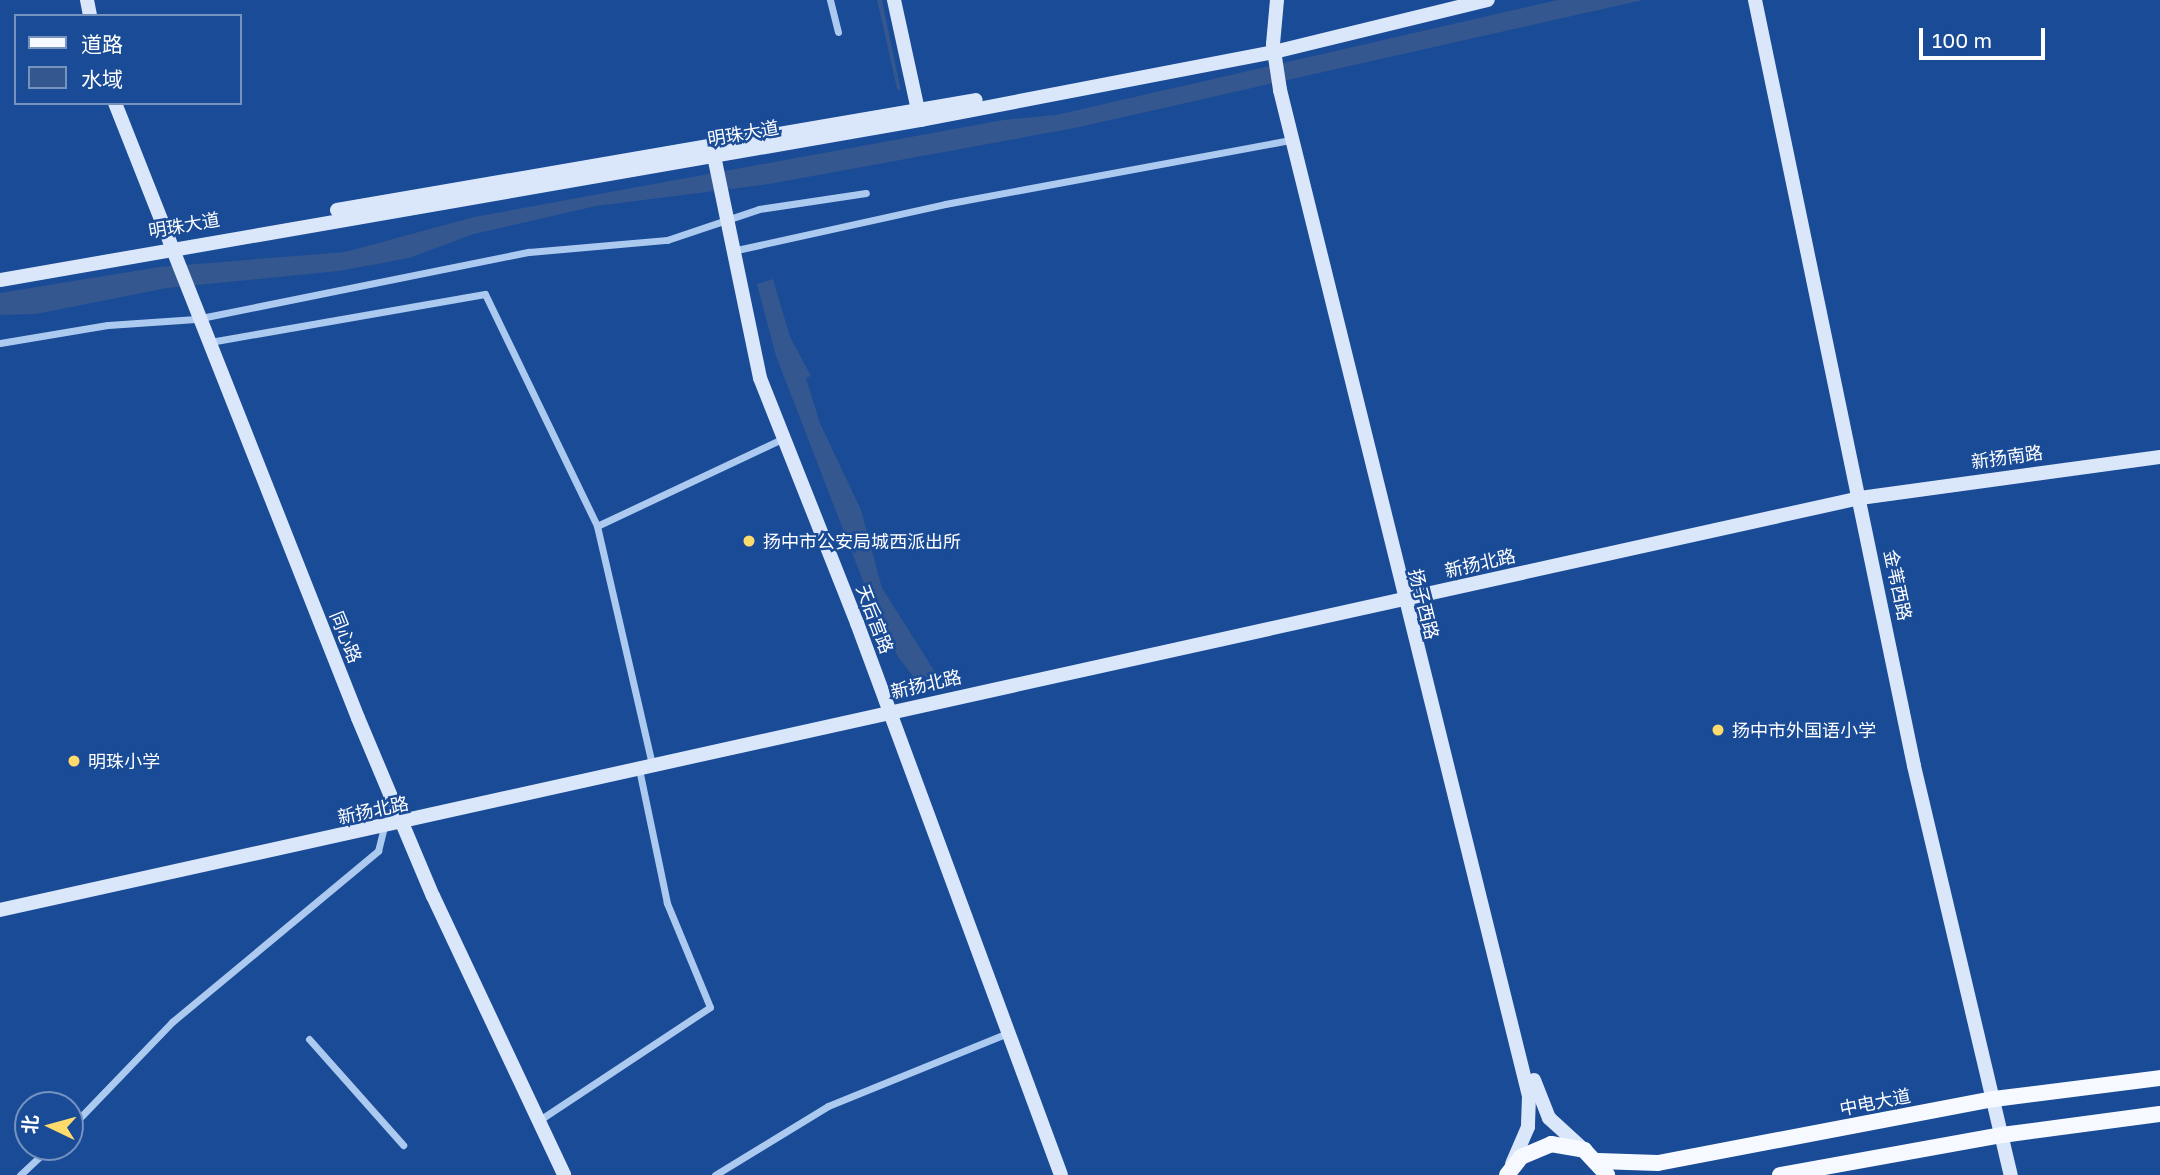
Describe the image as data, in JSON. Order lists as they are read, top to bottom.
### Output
{
  "streets": {
    "main road": ["中电大道"],
    "street": [
      "明珠大道",
      "新扬南路",
      "新扬北路",
      "金苇西路",
      "扬子西路",
      "天后宫路",
      "同心路"
    ]
  },
  "crossings": [
    ["明珠大道", "扬子西路"],
    ["明珠大道", "天后宫路"],
    ["明珠大道", "同心路"],
    ["新扬南路", "新扬北路"],
    ["新扬南路", "金苇西路"],
    ["新扬北路", "金苇西路"],
    ["新扬北路", "扬子西路"],
    ["新扬北路", "天后宫路"],
    ["新扬北路", "同心路"],
    ["金苇西路", "中电大道"]
  ],
  "places": ["扬中市公安局城西派出所", "扬中市外国语小学", "明珠小学"],
  "legend": ["道路", "水域"],
  "scale_bar": "100 m",
  "north": "left"
}
